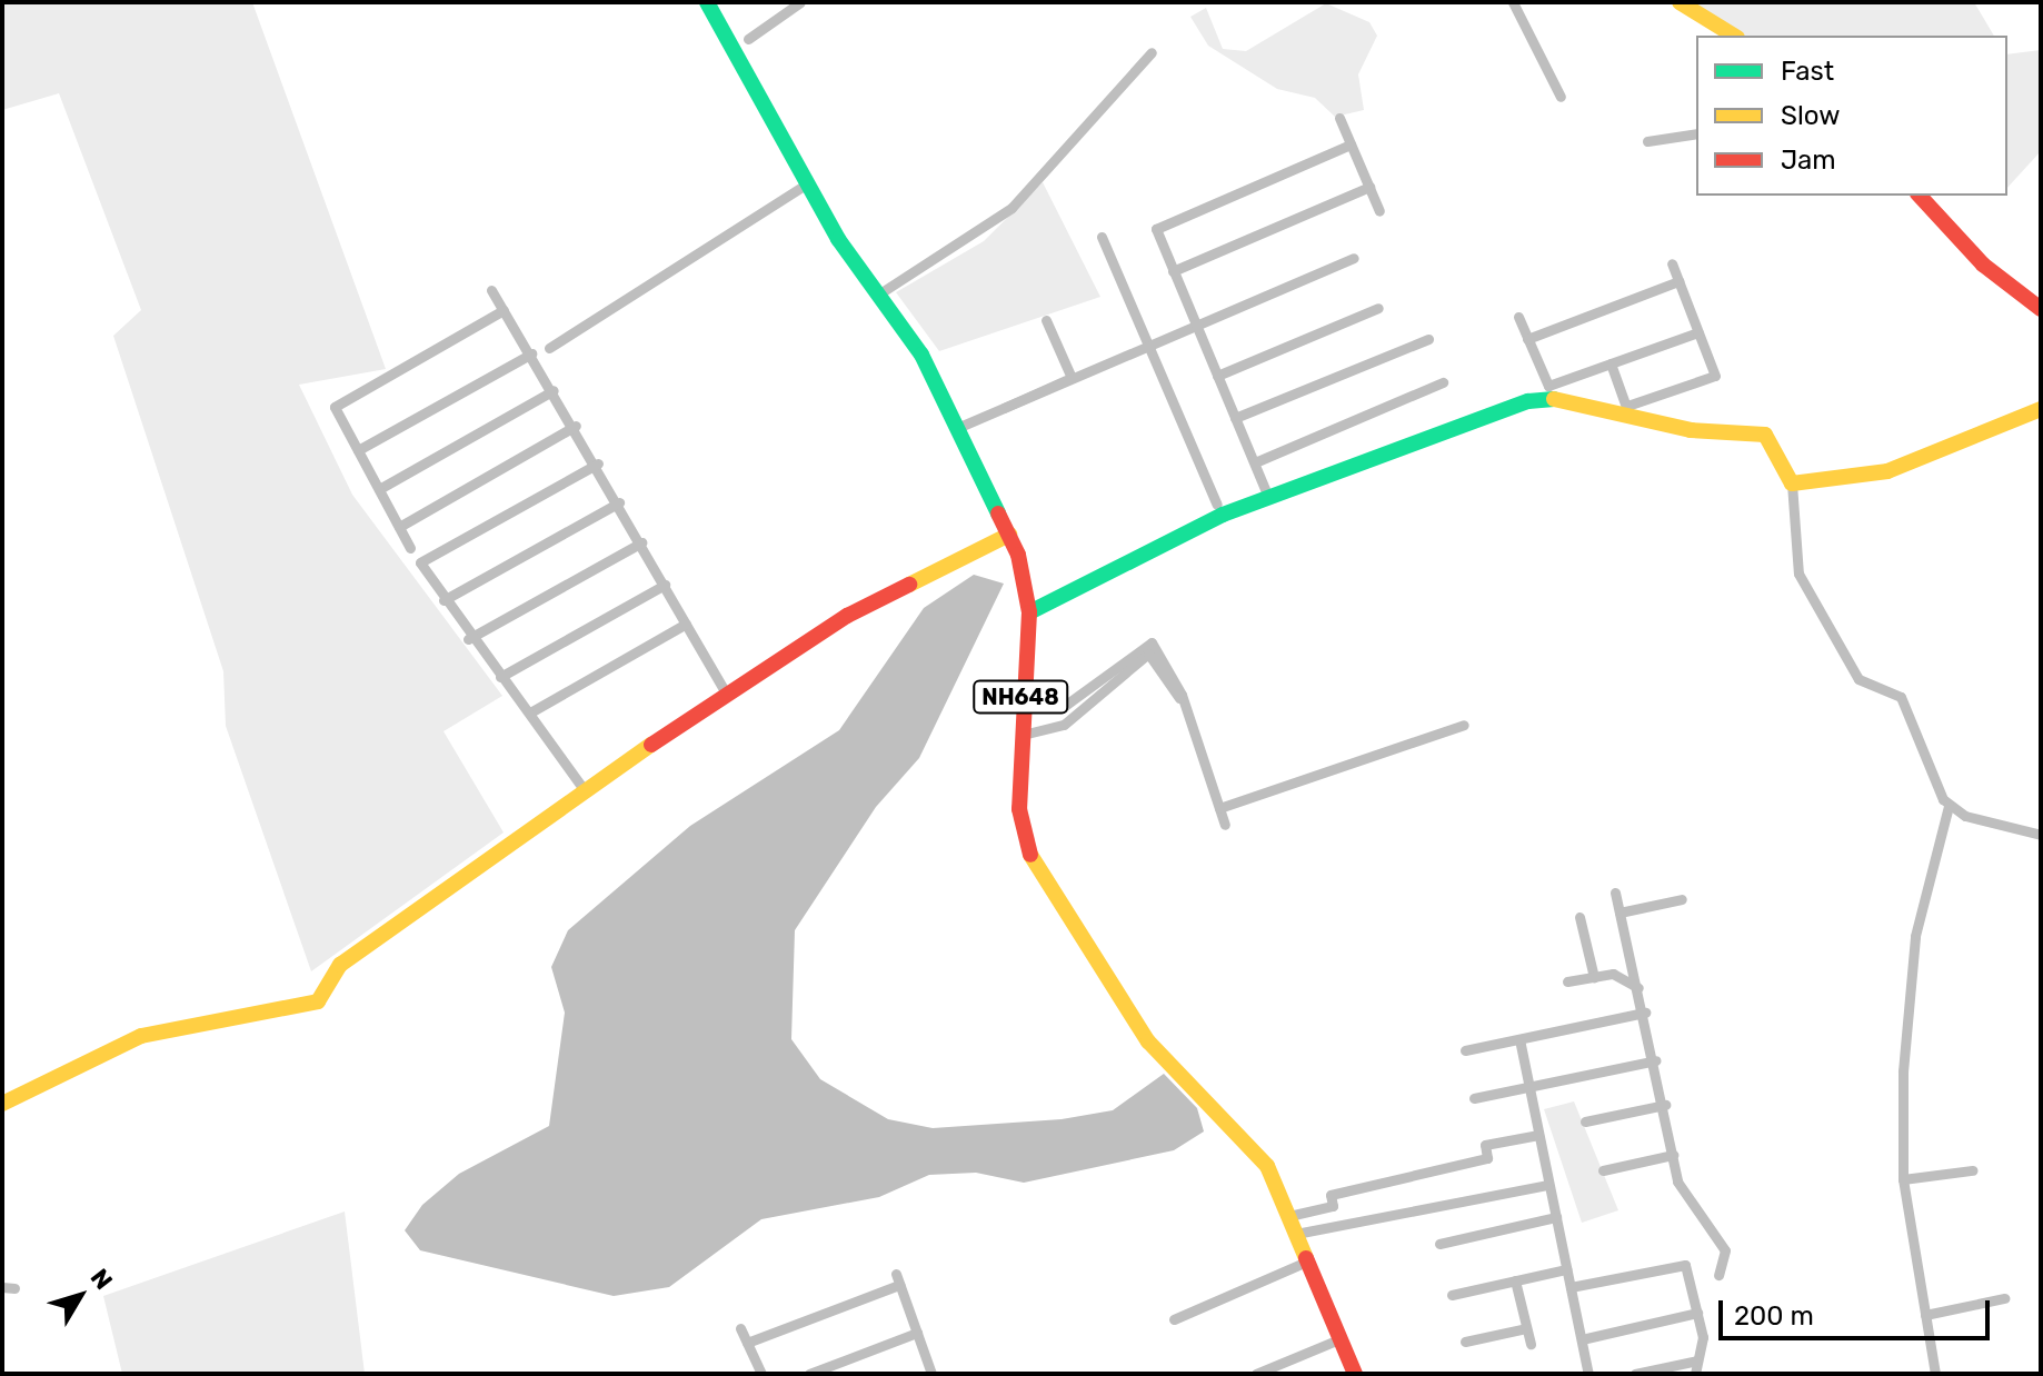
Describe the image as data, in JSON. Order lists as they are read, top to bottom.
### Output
{
  "streets": {
    "main road": ["NH648"]
  },
  "legend": ["Fast", "Slow", "Jam"],
  "scale_bar": "200 m",
  "north": "top right"
}
